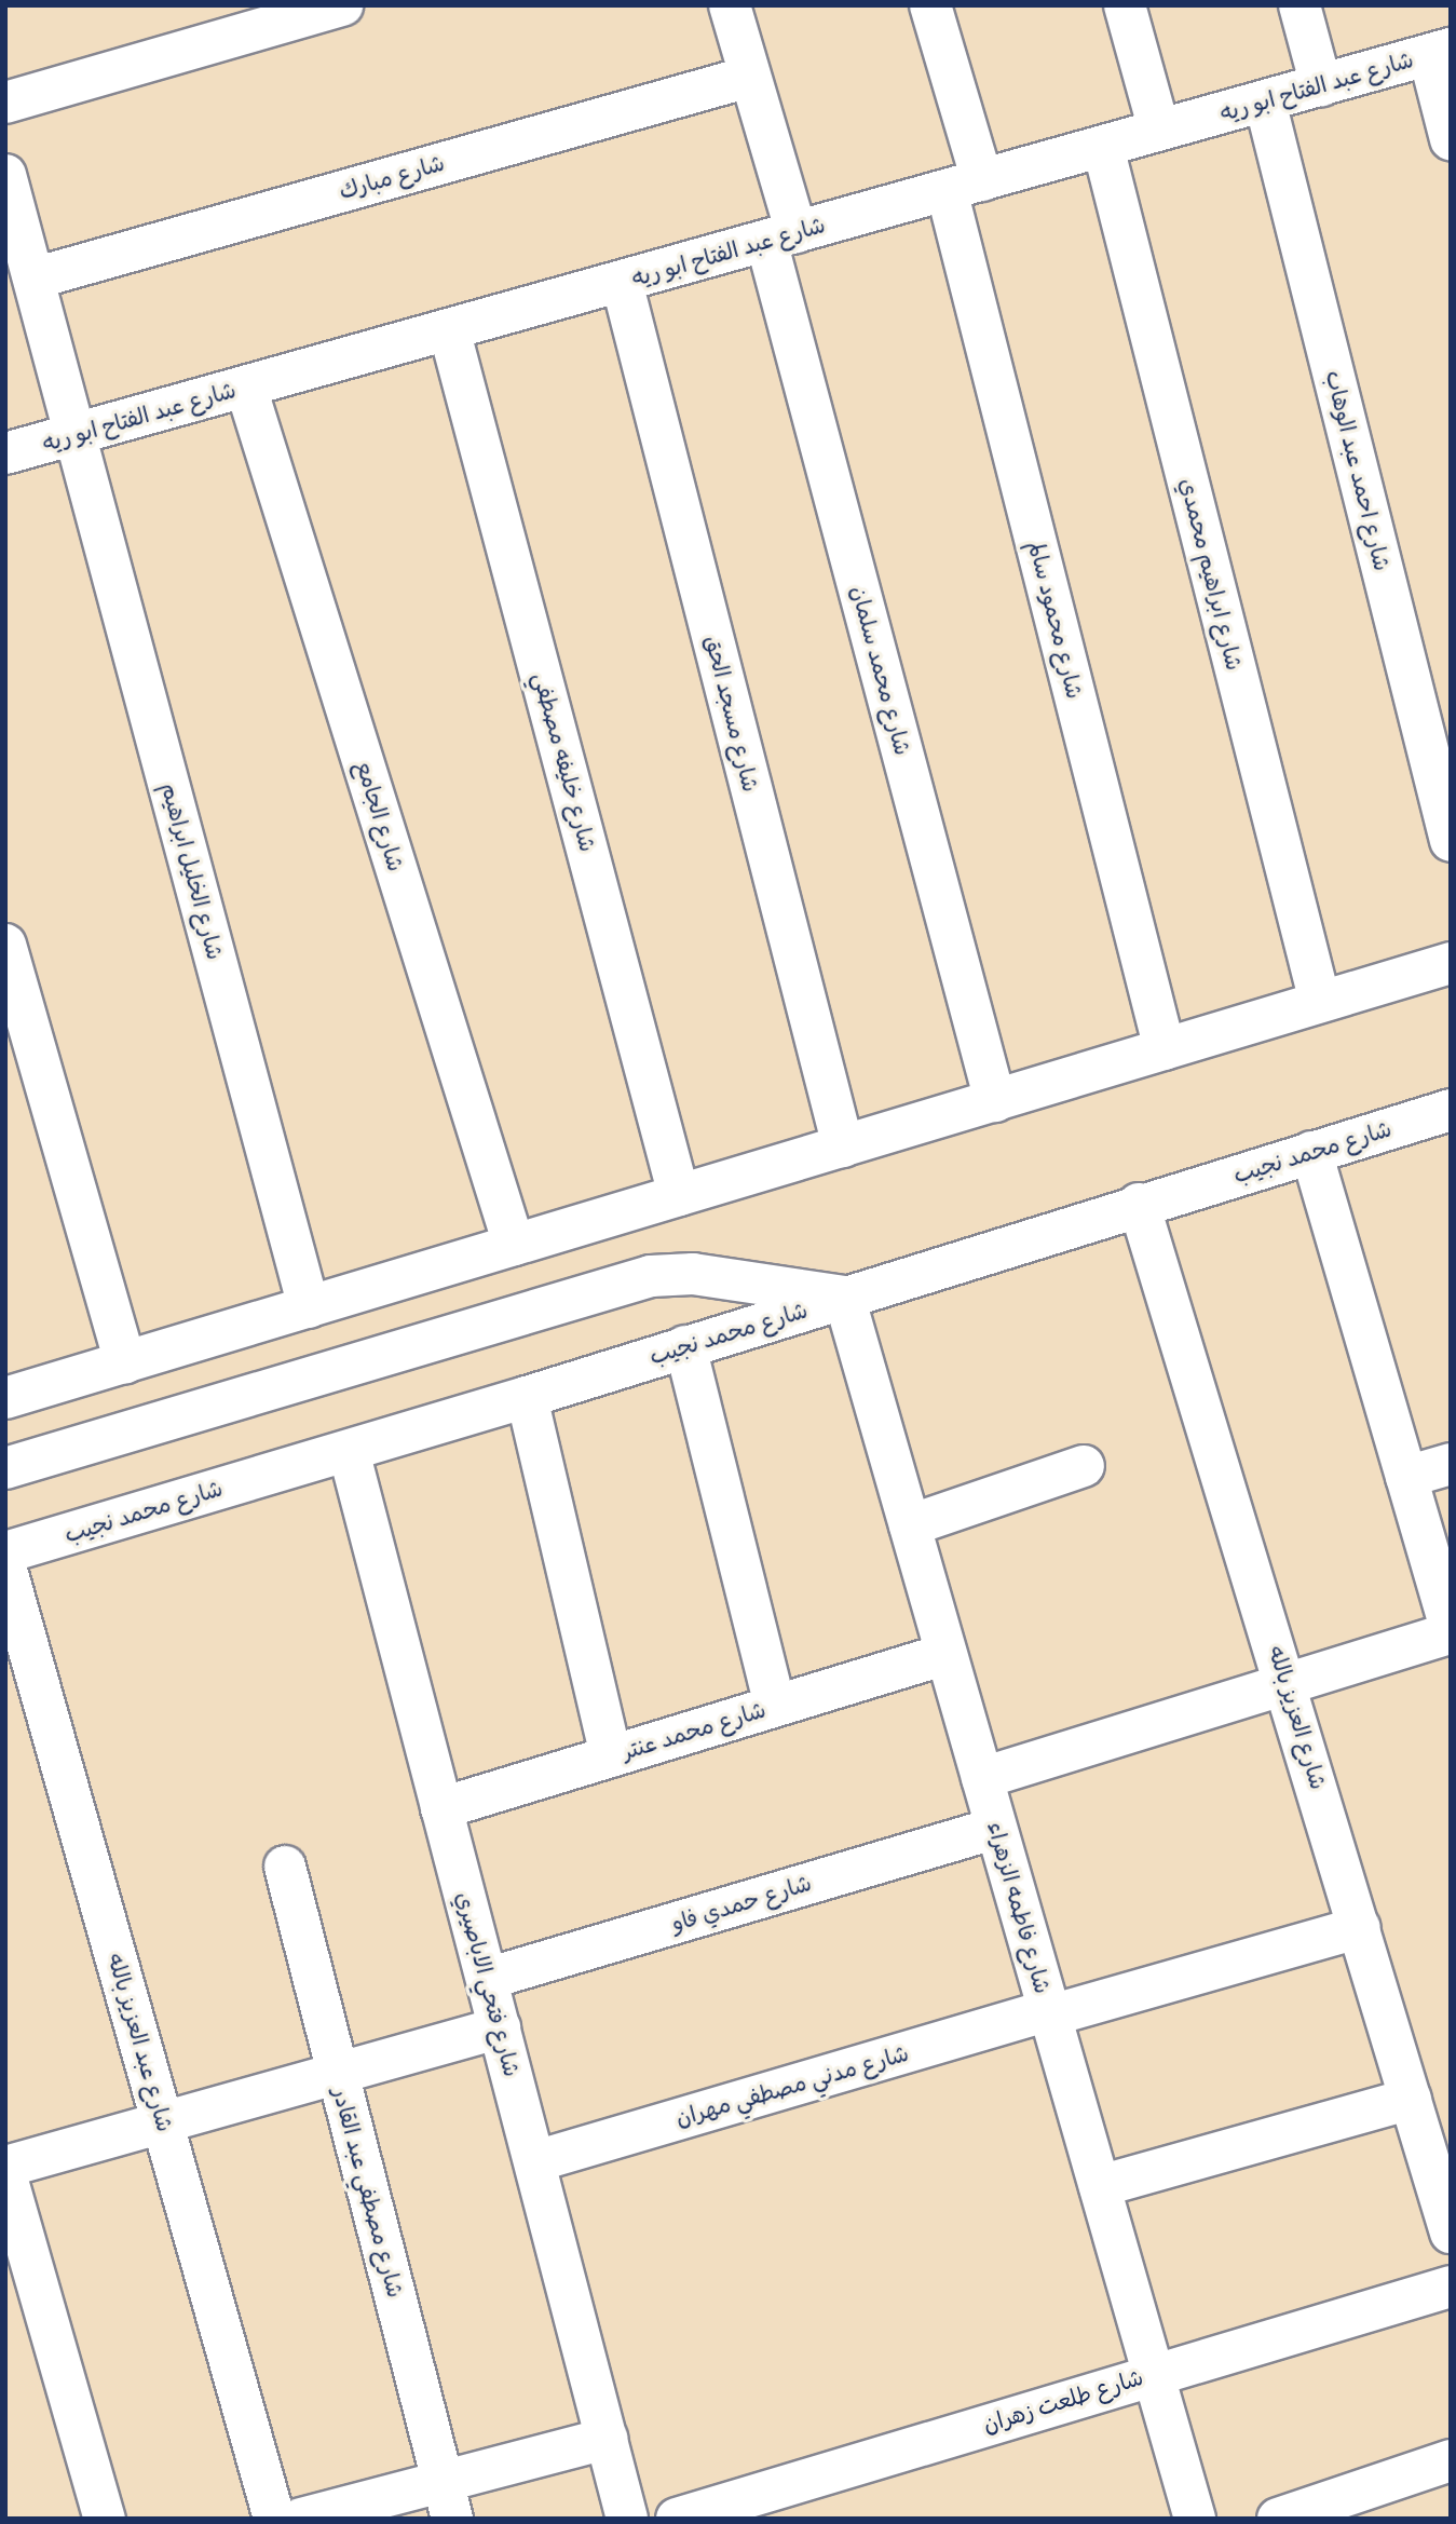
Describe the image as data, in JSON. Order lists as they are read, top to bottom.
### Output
{
  "streets": {
    "street": [
      "شارع عبد الفتاح ابو ريه",
      "شارع مبارك",
      "شارع احمد عبد الوهاب",
      "شارع ابراهيم محمدي",
      "شارع محمود سالم",
      "شارع محمد سلمان",
      "شارع مسجد الحق",
      "شارع خليفه مصطفي",
      "شارع الجامع",
      "شارع الخليل ابراهيم",
      "شارع محمد نجيب",
      "شارع العزيز بالله",
      "شارع محمد عنتر",
      "شارع حمدي فاو",
      "شارع فاطمه الزهراء",
      "شارع فتحي الاباصيري",
      "شارع عبد العزيز بالله",
      "شارع مدني مصطفي مهران",
      "شارع مصطفي عبد القادر",
      "شارع طلعت زهران"
    ]
  },
  "crossings": [
    ["شارع عبد الفتاح ابو ريه", "شارع احمد عبد الوهاب"],
    ["شارع عبد الفتاح ابو ريه", "شارع ابراهيم محمدي"],
    ["شارع عبد الفتاح ابو ريه", "شارع محمود سالم"],
    ["شارع عبد الفتاح ابو ريه", "شارع محمد سلمان"],
    ["شارع عبد الفتاح ابو ريه", "شارع مسجد الحق"],
    ["شارع عبد الفتاح ابو ريه", "شارع خليفه مصطفي"],
    ["شارع عبد الفتاح ابو ريه", "شارع الجامع"],
    ["شارع عبد الفتاح ابو ريه", "شارع الخليل ابراهيم"],
    ["شارع مبارك", "شارع محمد سلمان"],
    ["شارع مبارك", "شارع الخليل ابراهيم"],
    ["شارع محمد نجيب", "شارع العزيز بالله"],
    ["شارع محمد نجيب", "شارع فاطمه الزهراء"],
    ["شارع محمد نجيب", "شارع فتحي الاباصيري"],
    ["شارع العزيز بالله", "شارع مدني مصطفي مهران"],
    ["شارع محمد عنتر", "شارع فاطمه الزهراء"],
    ["شارع محمد عنتر", "شارع فتحي الاباصيري"],
    ["شارع حمدي فاو", "شارع فاطمه الزهراء"],
    ["شارع حمدي فاو", "شارع فتحي الاباصيري"],
    ["شارع فاطمه الزهراء", "شارع مدني مصطفي مهران"],
    ["شارع فاطمه الزهراء", "شارع طلعت زهران"],
    ["شارع فتحي الاباصيري", "شارع مدني مصطفي مهران"]
  ]
}
